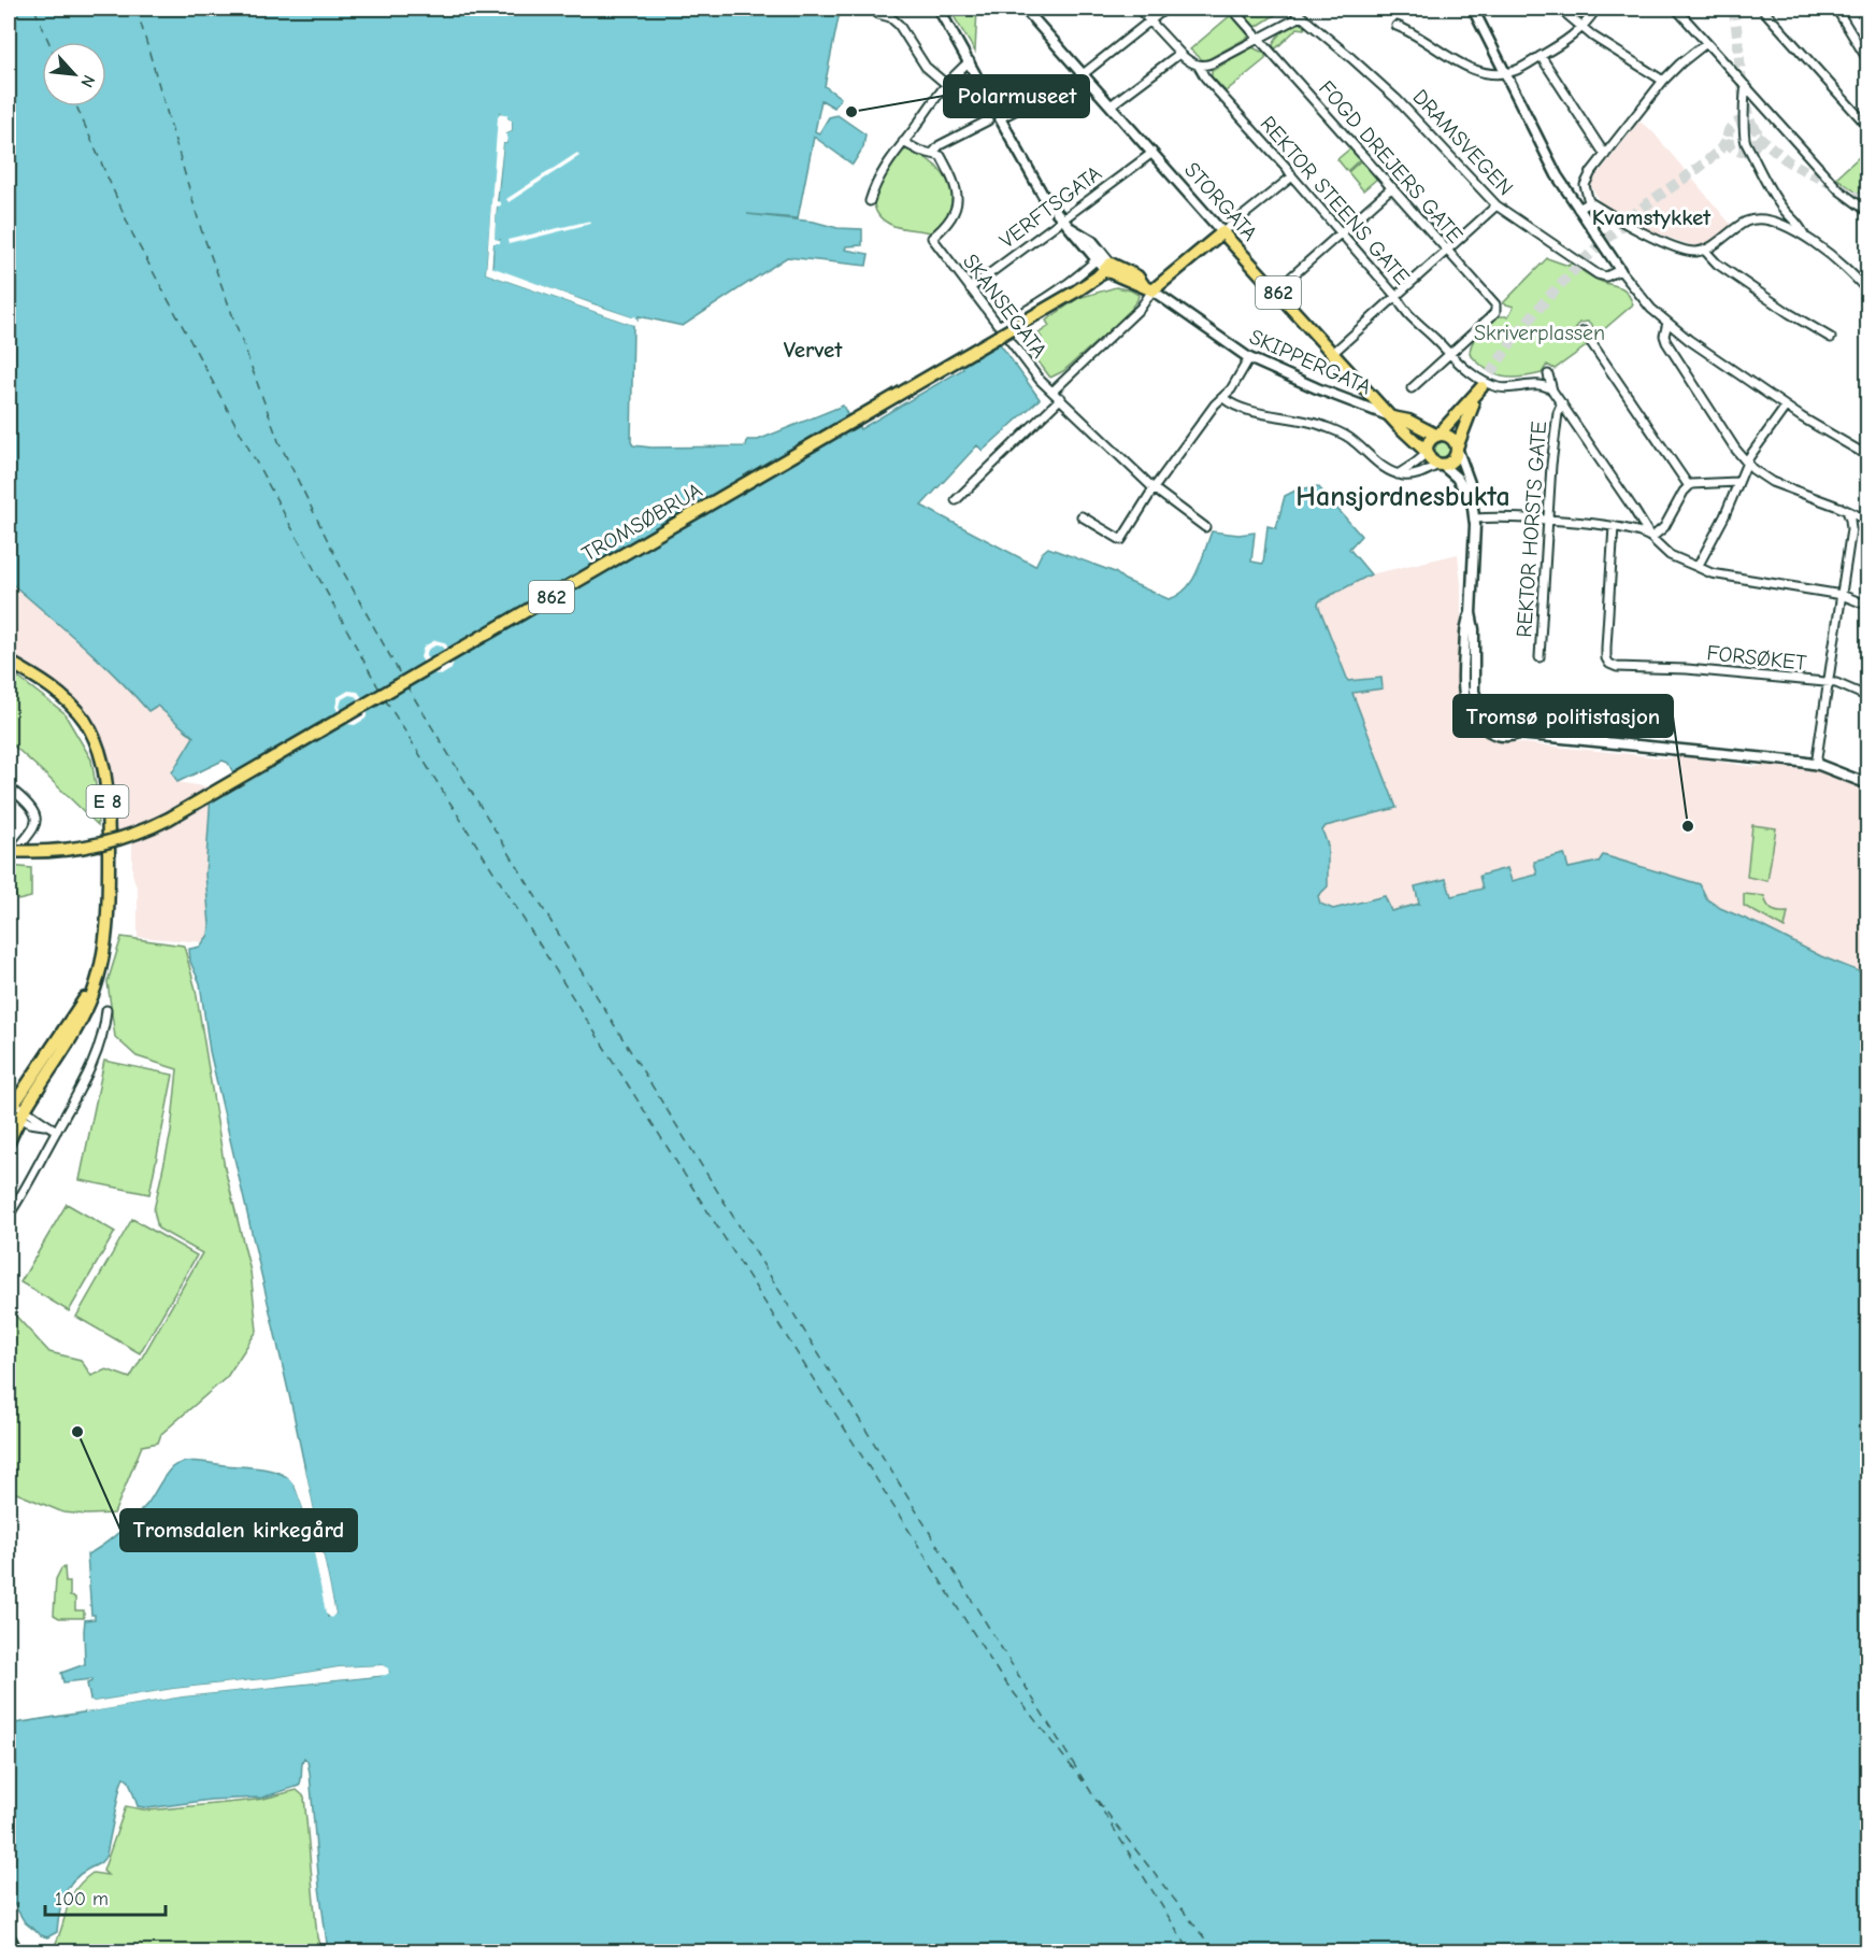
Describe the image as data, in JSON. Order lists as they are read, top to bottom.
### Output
{
  "streets": {
    "main road": [
      "STORGATA",
      "862",
      "SKIPPERGATA",
      "TROMSØBRUA",
      "E 8"
    ],
    "street": [
      "DRAMSVEGEN",
      "FOGD DREJERS GATE",
      "REKTOR STEENS GATE",
      "VERFTSGATA",
      "SKANSEGATA",
      "REKTOR HORSTS GATE",
      "FORSØKET"
    ]
  },
  "crossings": [
    ["FOGD DREJERS GATE", "REKTOR STEENS GATE"],
    ["STORGATA", "VERFTSGATA"],
    ["STORGATA", "862"],
    ["STORGATA", "SKIPPERGATA"],
    ["VERFTSGATA", "SKANSEGATA"],
    ["VERFTSGATA", "SKIPPERGATA"],
    ["SKIPPERGATA", "TROMSØBRUA"]
  ],
  "districts": ["Kvamstykket", "Vervet", "Hansjordnesbukta"],
  "parks": ["Skriverplassen"],
  "places": ["Polarmuseet", "Tromsø politistasjon", "Tromsdalen kirkegård"],
  "scale_bar": "100 m",
  "north": "bottom right"
}
